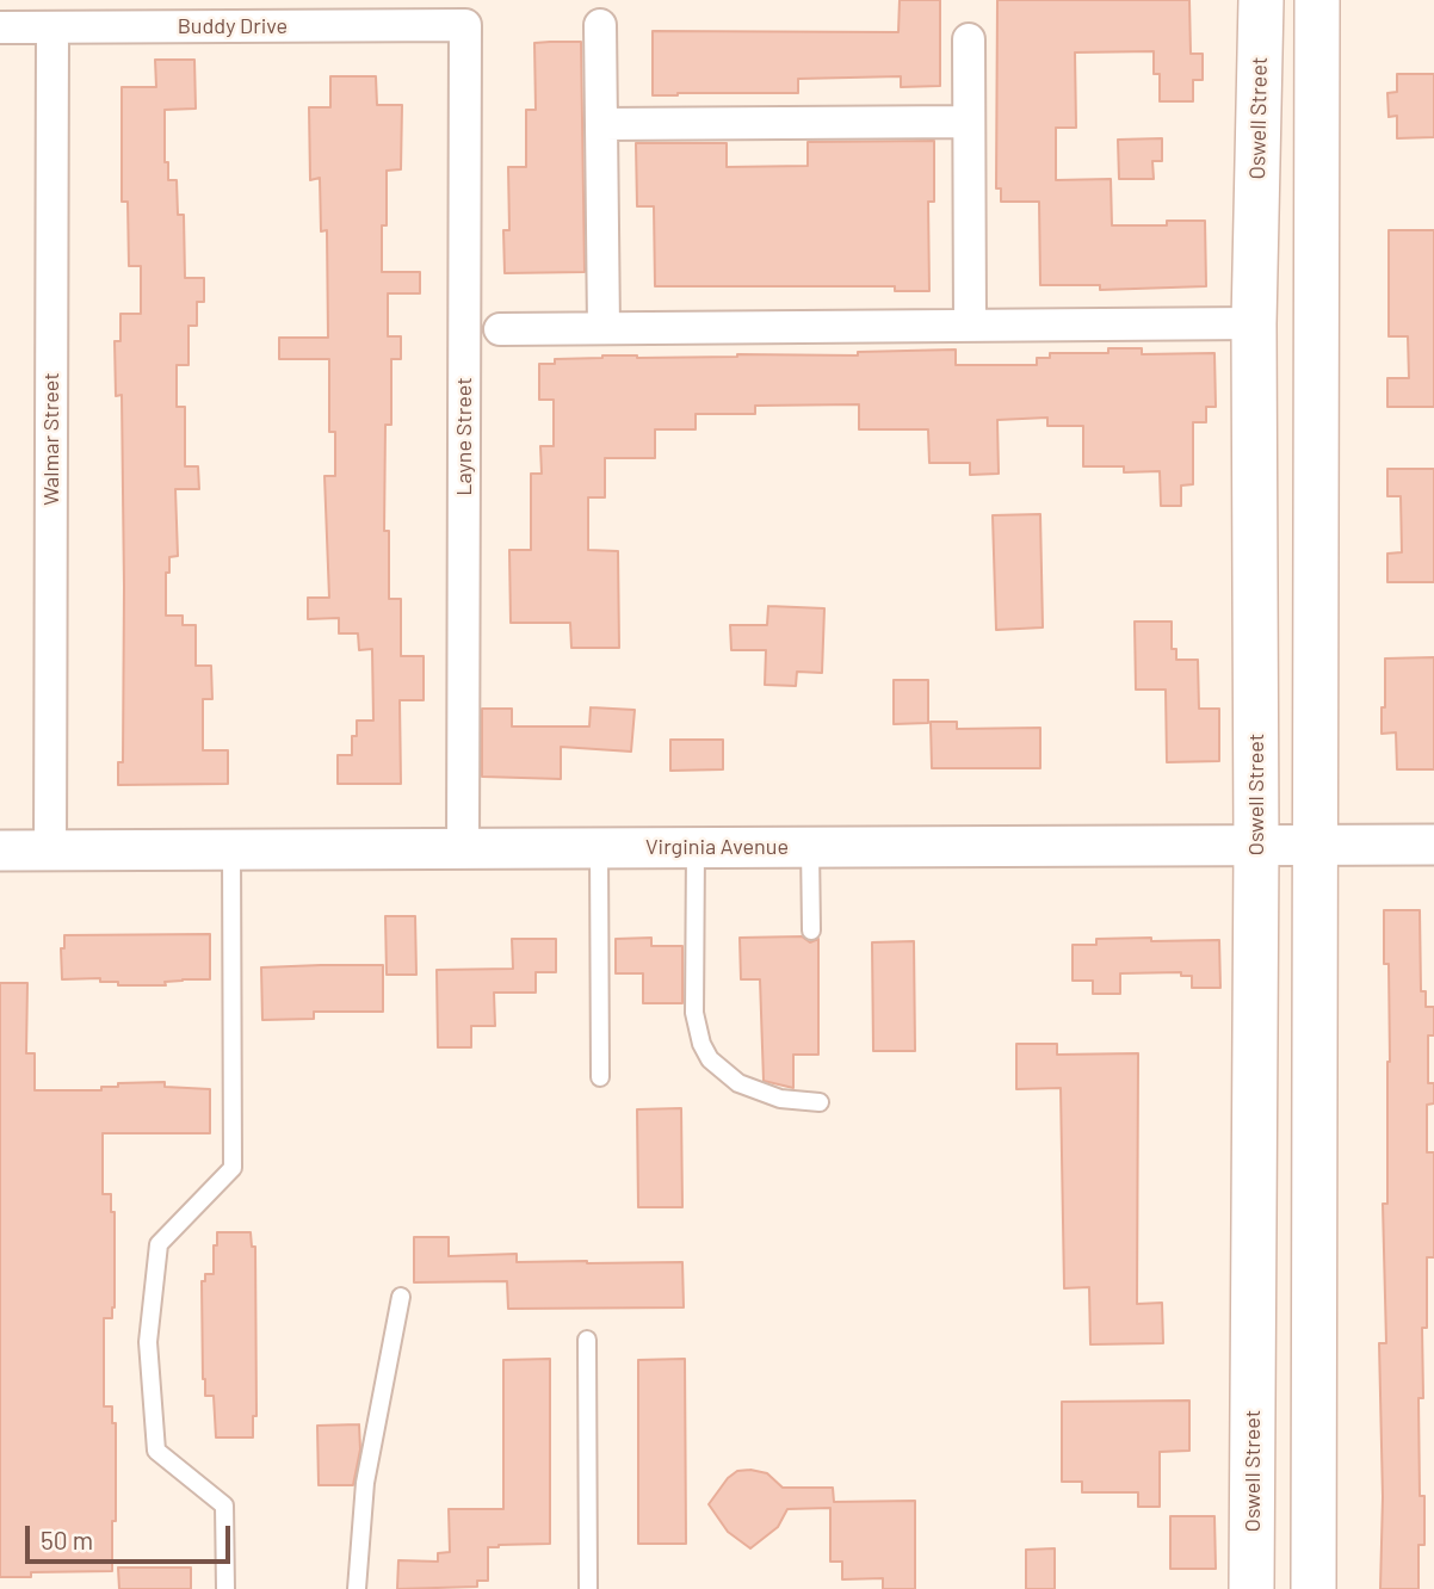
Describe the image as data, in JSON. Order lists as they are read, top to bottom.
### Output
{
  "streets": {
    "main road": ["Oswell Street"],
    "street": [
      "Buddy Drive",
      "Layne Street",
      "Walmar Street",
      "Virginia Avenue"
    ]
  },
  "crossings": [
    ["Buddy Drive", "Layne Street"],
    ["Buddy Drive", "Walmar Street"],
    ["Oswell Street", "Virginia Avenue"],
    ["Layne Street", "Virginia Avenue"],
    ["Walmar Street", "Virginia Avenue"]
  ],
  "scale_bar": "50 m"
}
